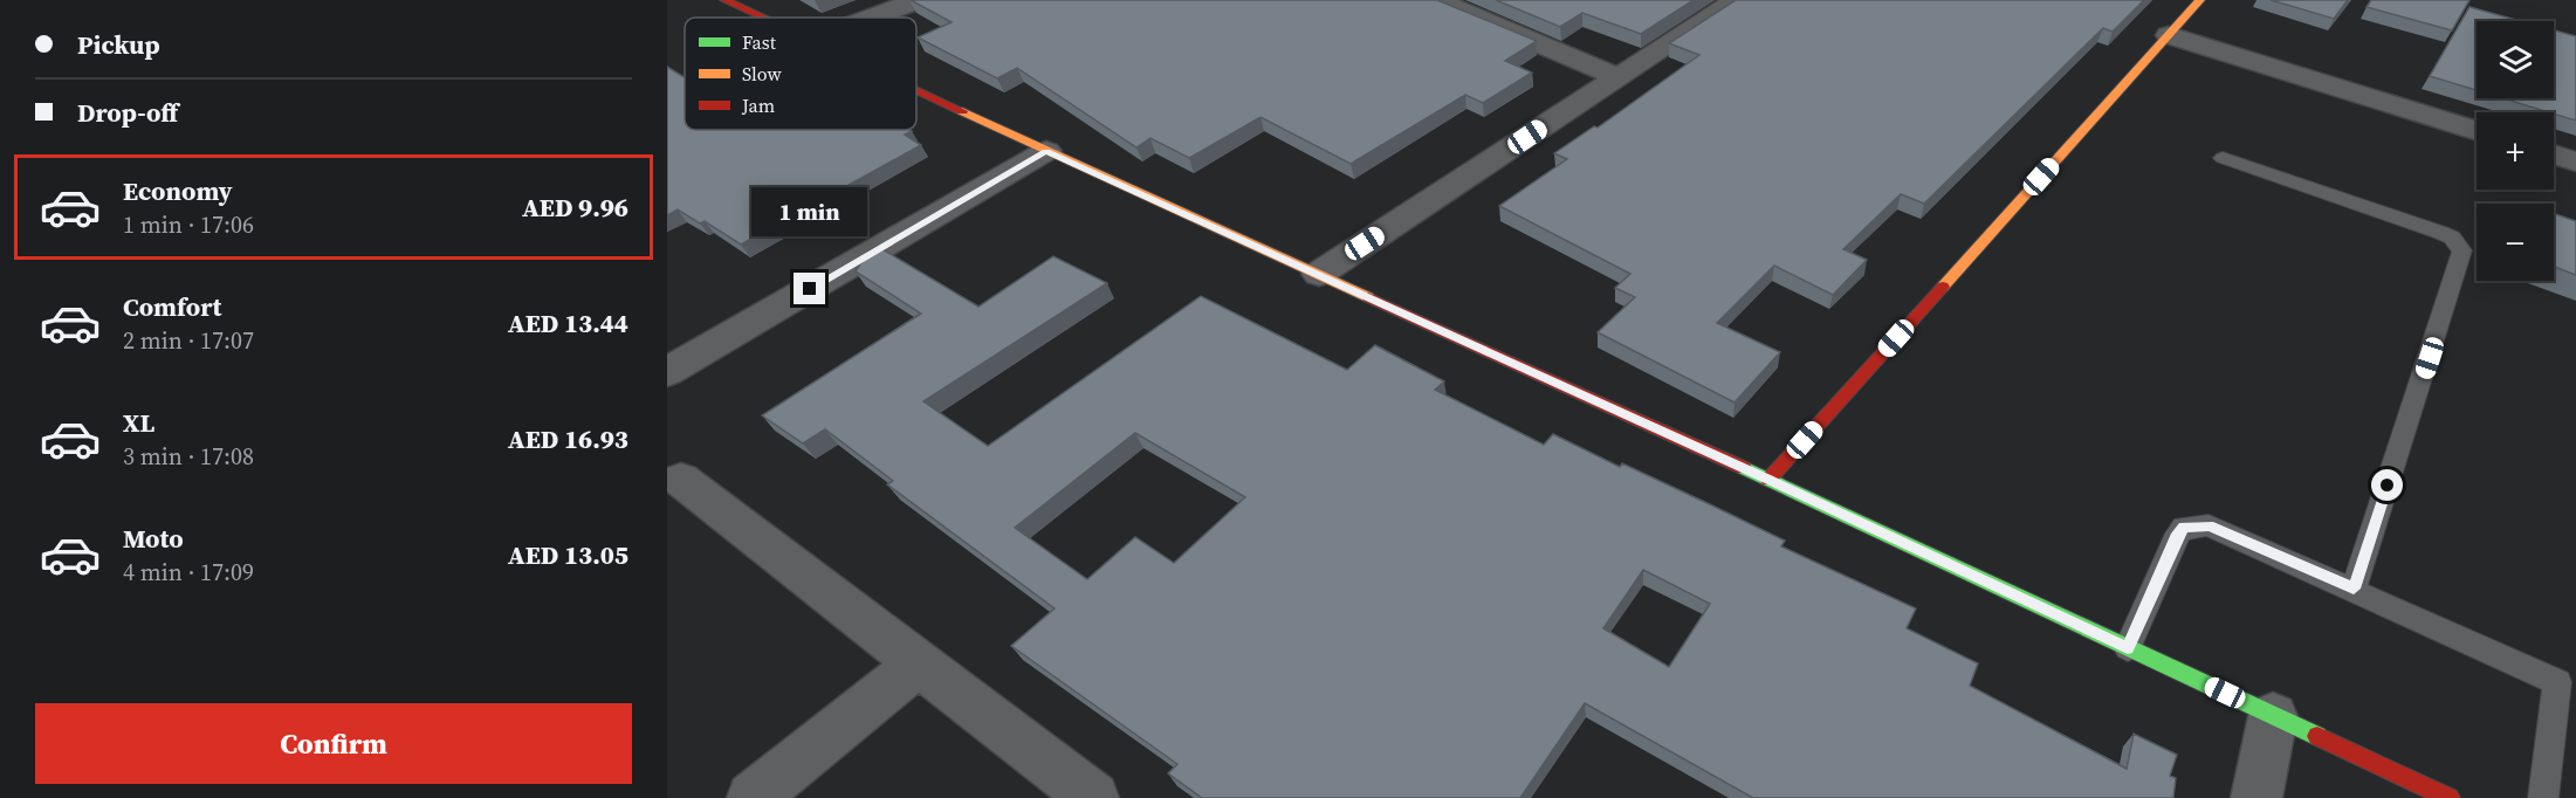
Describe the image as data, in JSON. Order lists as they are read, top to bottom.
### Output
{
  "legend": ["Fast", "Slow", "Jam"],
  "page": {
    "banner": ["Pickup", "Drop-off"],
    "map_buttons": ["+", "−"],
    "list": [
      {
        "name": "Economy",
        "note": "1 min · 17:06",
        "value": "AED 9.96"
      },
      {
        "name": "Comfort",
        "note": "2 min · 17:07",
        "value": "AED 13.44"
      },
      {
        "name": "XL",
        "note": "3 min · 17:08",
        "value": "AED 16.93"
      },
      {
        "name": "Moto",
        "note": "4 min · 17:09",
        "value": "AED 13.05"
      }
    ],
    "bubble": "1 min",
    "buttons": "Confirm"
  }
}
